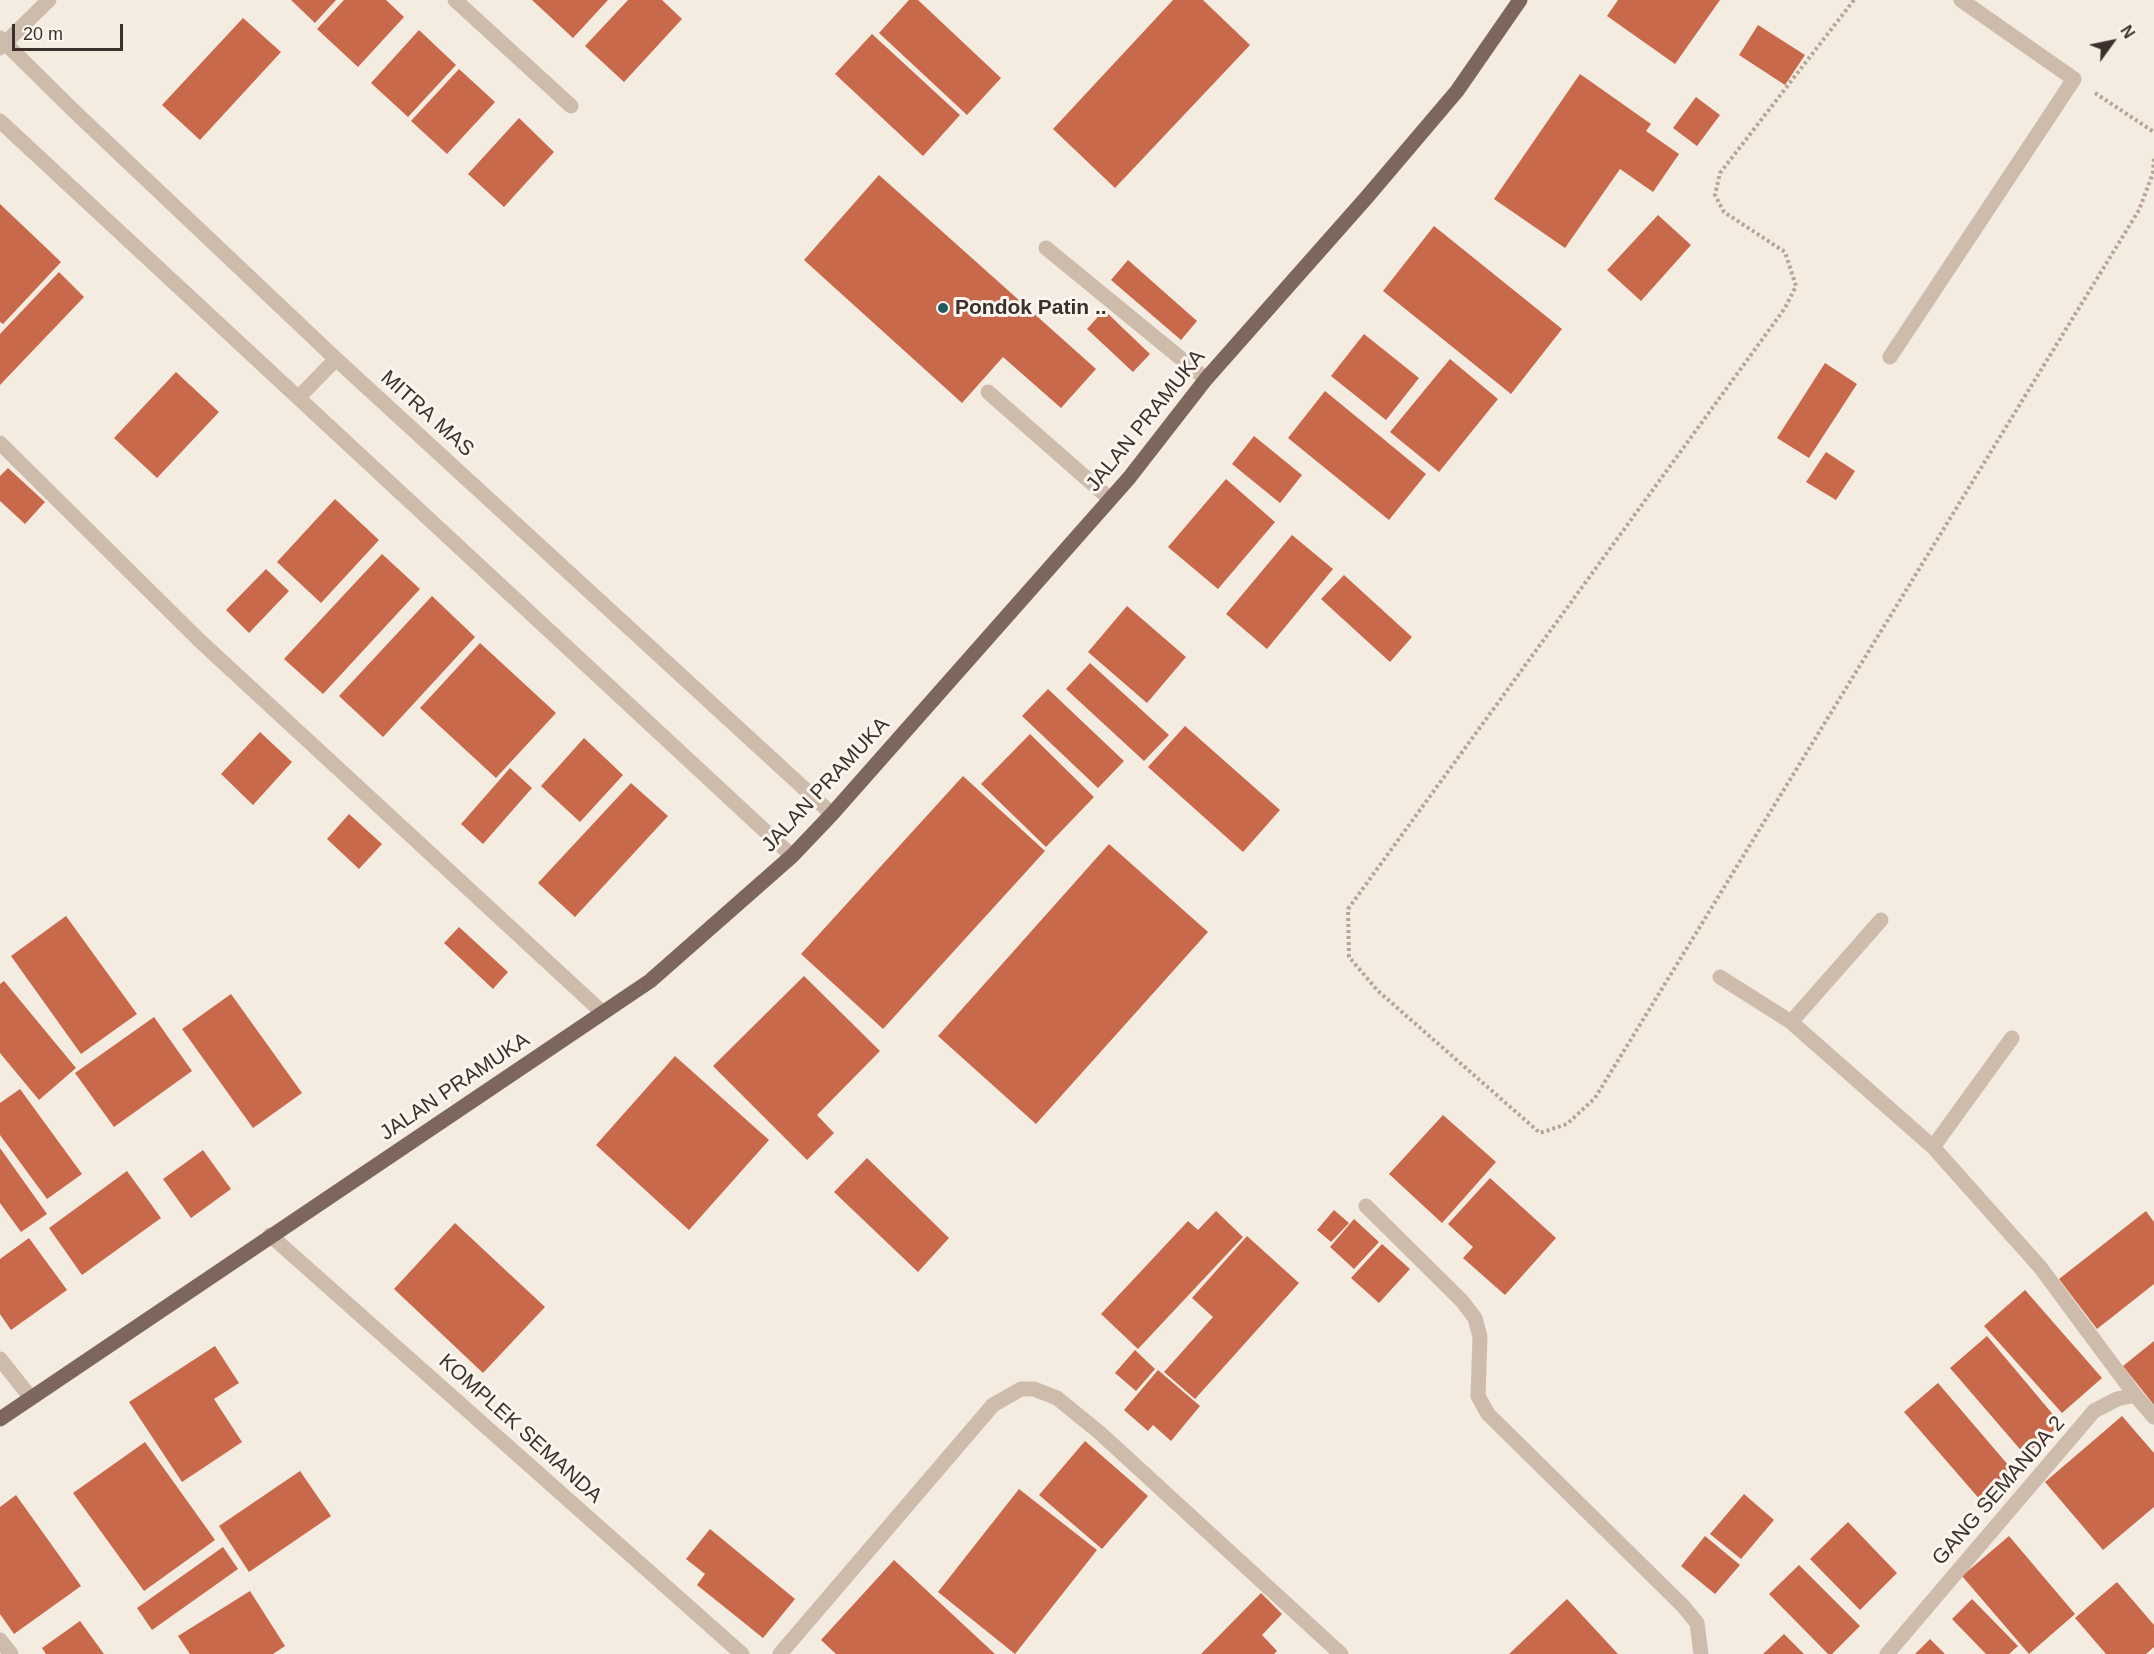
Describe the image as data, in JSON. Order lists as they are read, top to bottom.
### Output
{
  "streets": {
    "main road": ["JALAN PRAMUKA"],
    "street": ["MITRA MAS", "KOMPLEK SEMANDA", "GANG SEMANDA 2"]
  },
  "crossings": [
    ["MITRA MAS", "JALAN PRAMUKA"],
    ["JALAN PRAMUKA", "KOMPLEK SEMANDA"]
  ],
  "places": ["Pondok Patin .."],
  "scale_bar": "20 m",
  "north": "top right"
}
